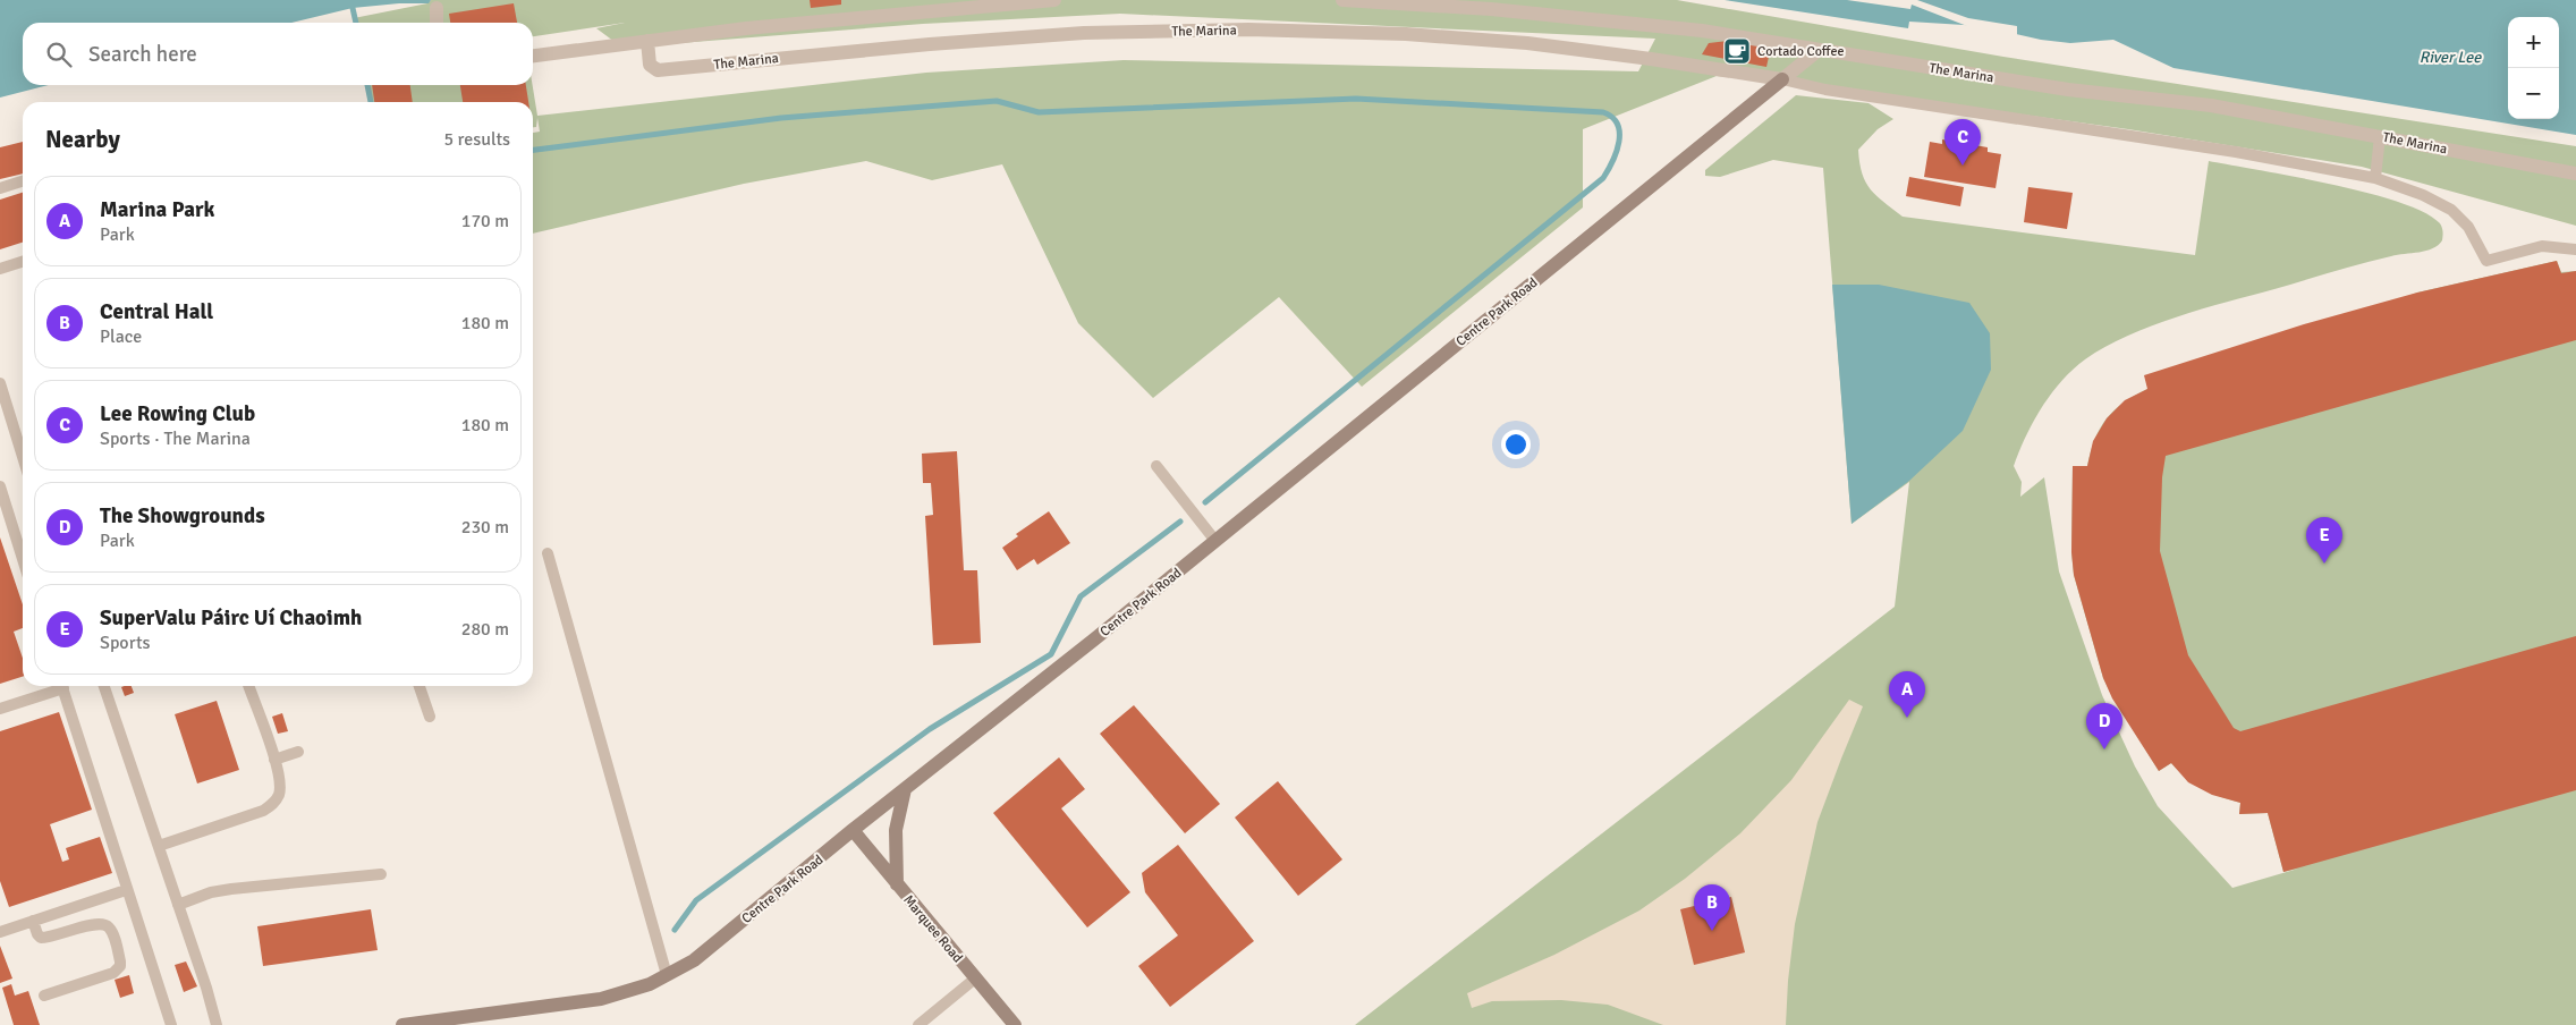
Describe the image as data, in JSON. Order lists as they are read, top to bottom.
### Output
{
  "streets": {
    "street": ["The Marina", "Centre Park Road", "Marquee Road"]
  },
  "crossings": [
    ["The Marina", "Centre Park Road"],
    ["Centre Park Road", "Marquee Road"]
  ],
  "water": ["River Lee"],
  "places": {
    "cafe": ["Cortado Coffee"]
  },
  "page": {
    "map_buttons": ["+", "−"],
    "search": "Search here",
    "heading": ["Nearby", "5 results"],
    "pins": [
      "C",
      "E",
      "A",
      "D",
      "B"
    ],
    "list": [
      {
        "mark": "A",
        "name": "Marina Park",
        "note": "Park",
        "value": "170 m"
      },
      {
        "mark": "B",
        "name": "Central Hall",
        "note": "Place",
        "value": "180 m"
      },
      {
        "mark": "C",
        "name": "Lee Rowing Club",
        "note": "Sports · The Marina",
        "value": "180 m"
      },
      {
        "mark": "D",
        "name": "The Showgrounds",
        "note": "Park",
        "value": "230 m"
      },
      {
        "mark": "E",
        "name": "SuperValu Páirc Uí Chaoimh",
        "note": "Sports",
        "value": "280 m"
      }
    ]
  }
}
